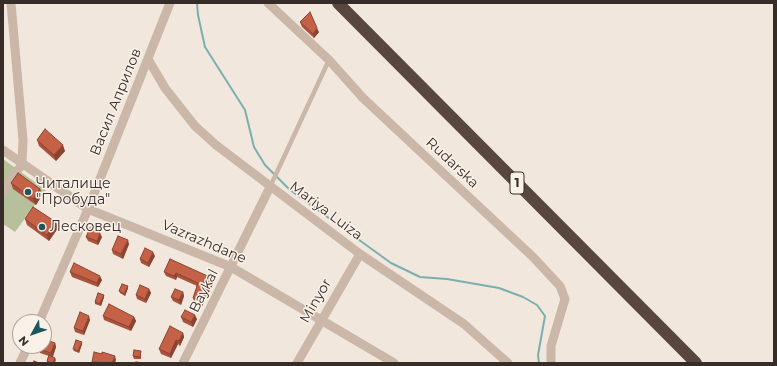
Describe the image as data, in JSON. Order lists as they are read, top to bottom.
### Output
{
  "streets": {
    "highway": ["1"],
    "street": [
      "Васил Априлов",
      "Rudarska",
      "Mariya Luiza",
      "Vazrazhdane",
      "Baykal",
      "Minyor"
    ]
  },
  "crossings": [
    ["Васил Априлов", "Mariya Luiza"],
    ["Васил Априлов", "Vazrazhdane"],
    ["Mariya Luiza", "Baykal"],
    ["Mariya Luiza", "Minyor"],
    ["Vazrazhdane", "Baykal"],
    ["Vazrazhdane", "Minyor"]
  ],
  "places": ["Читалище \"Пробуда\"", "Лесковец"],
  "north": "bottom left"
}
